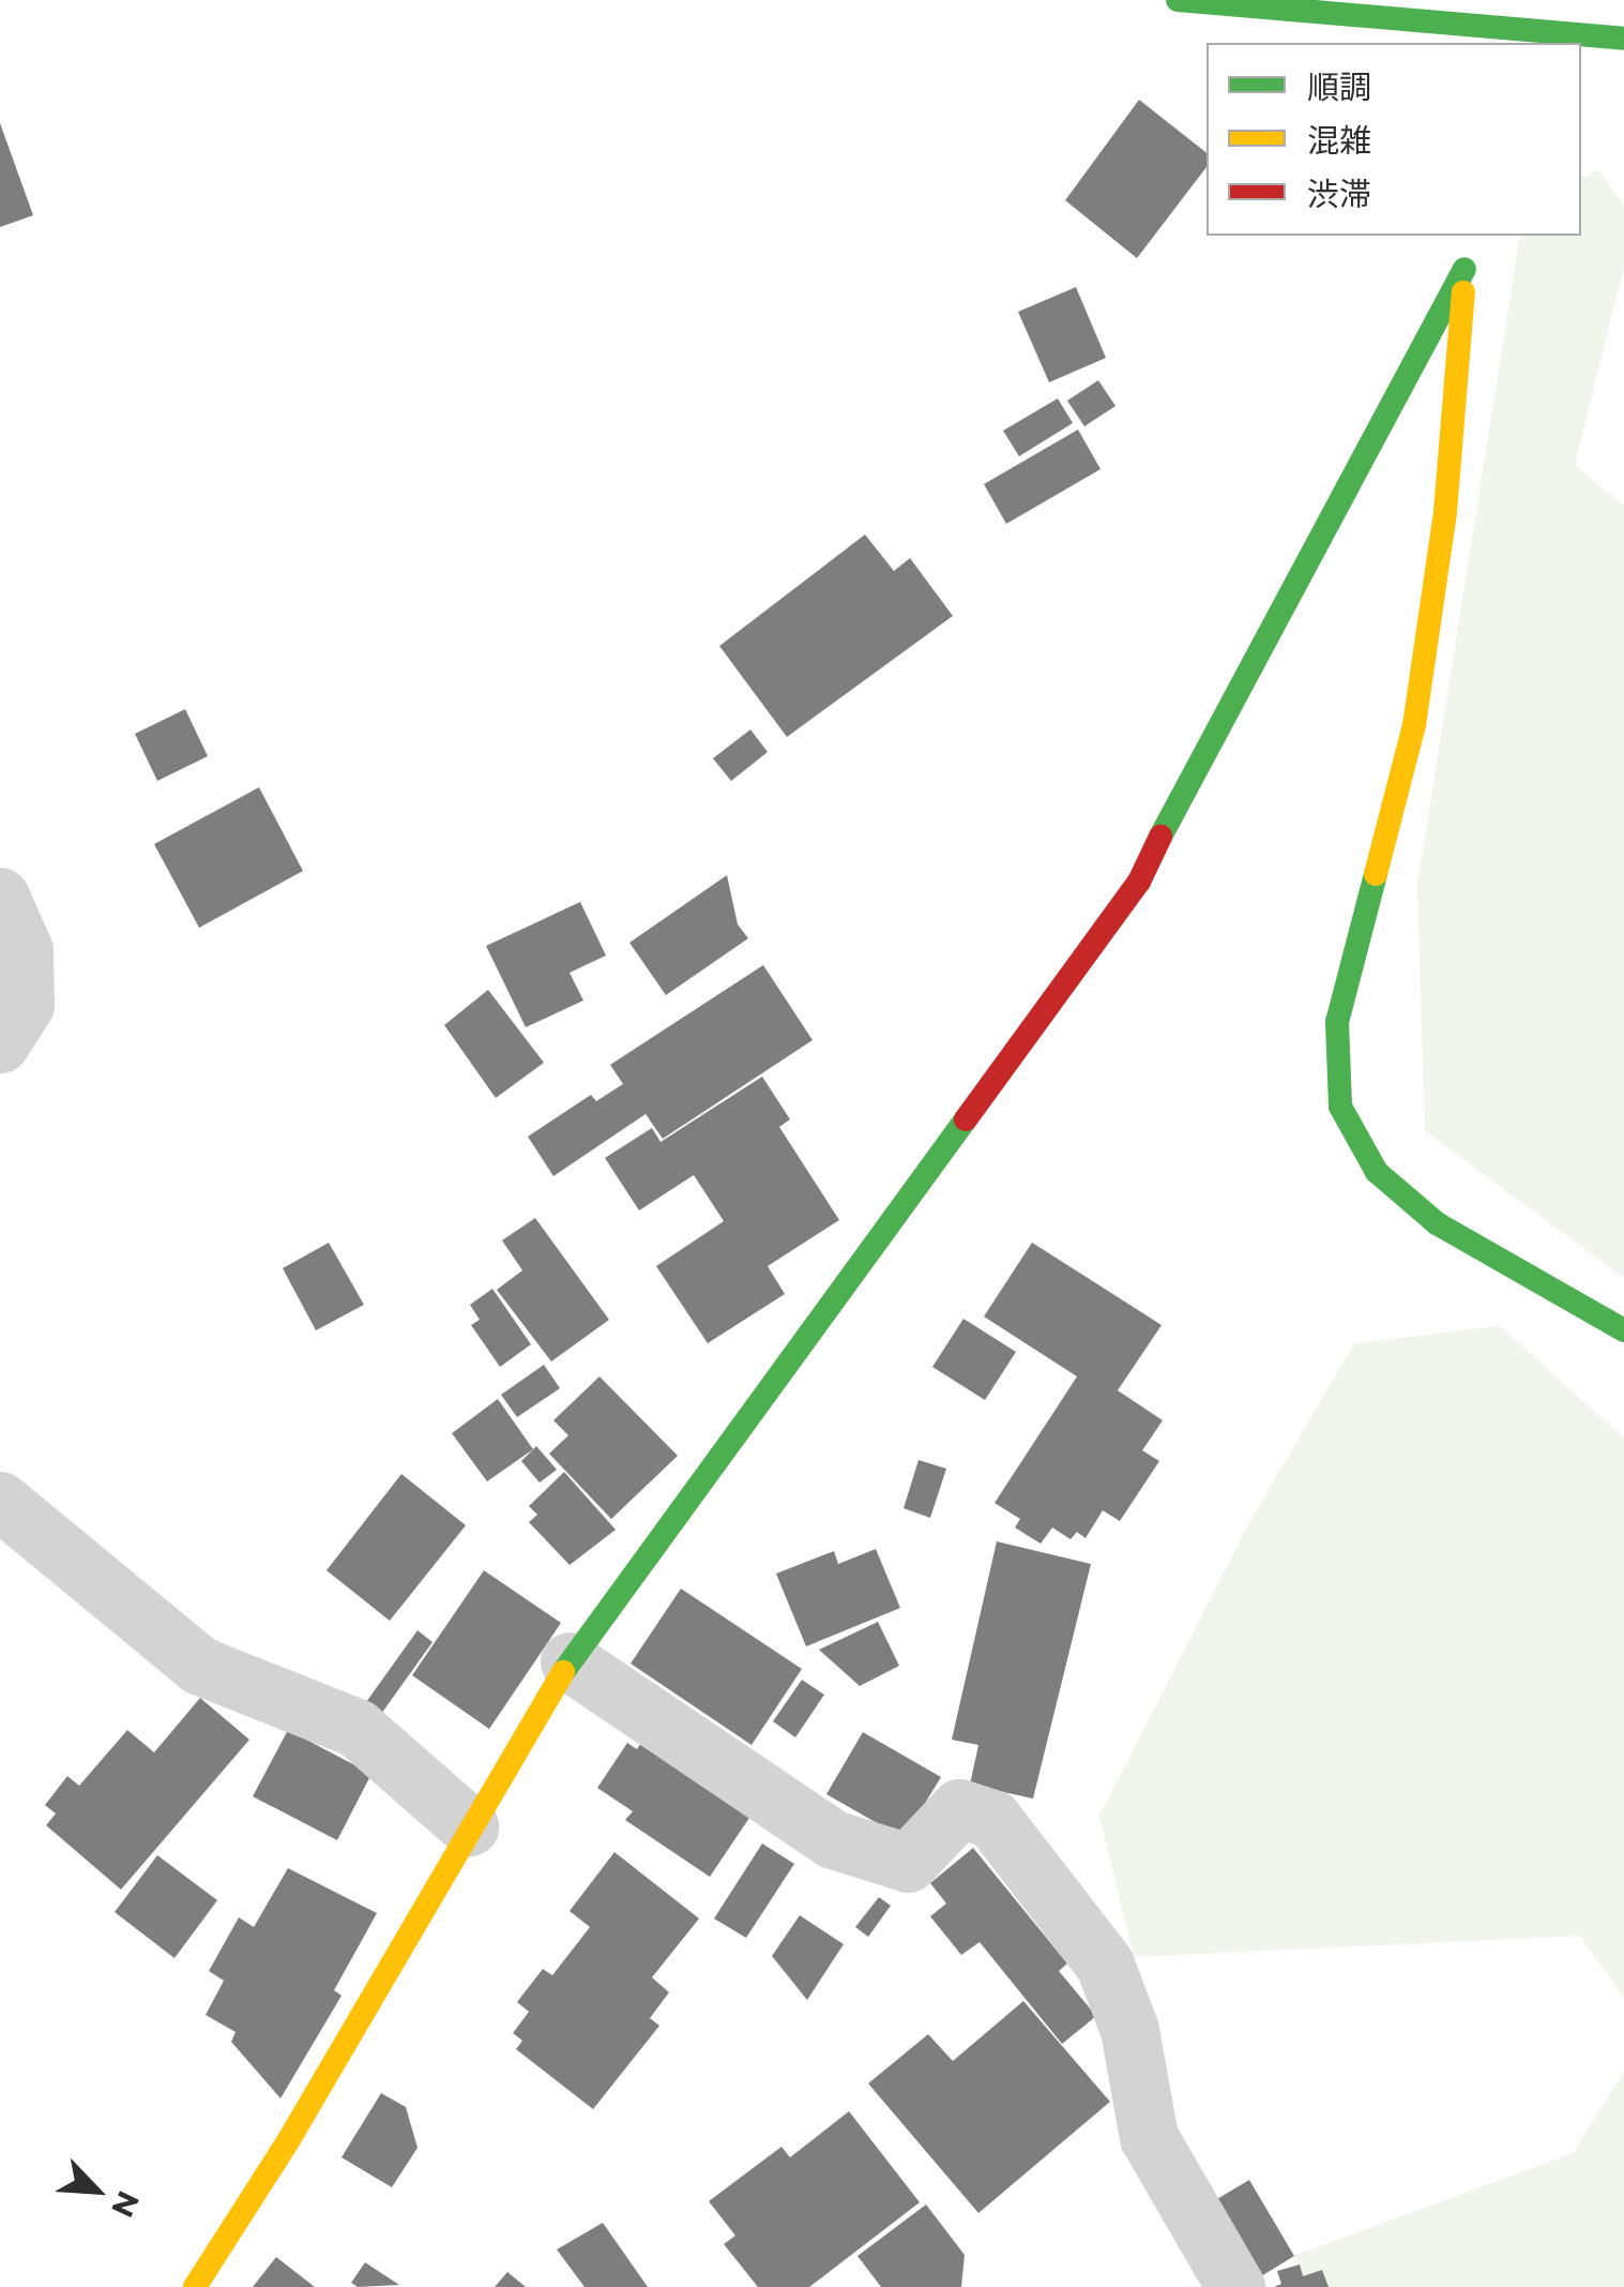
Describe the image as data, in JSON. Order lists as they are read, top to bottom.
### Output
{
  "legend": ["順調", "混雑", "渋滞"],
  "north": "bottom right"
}
